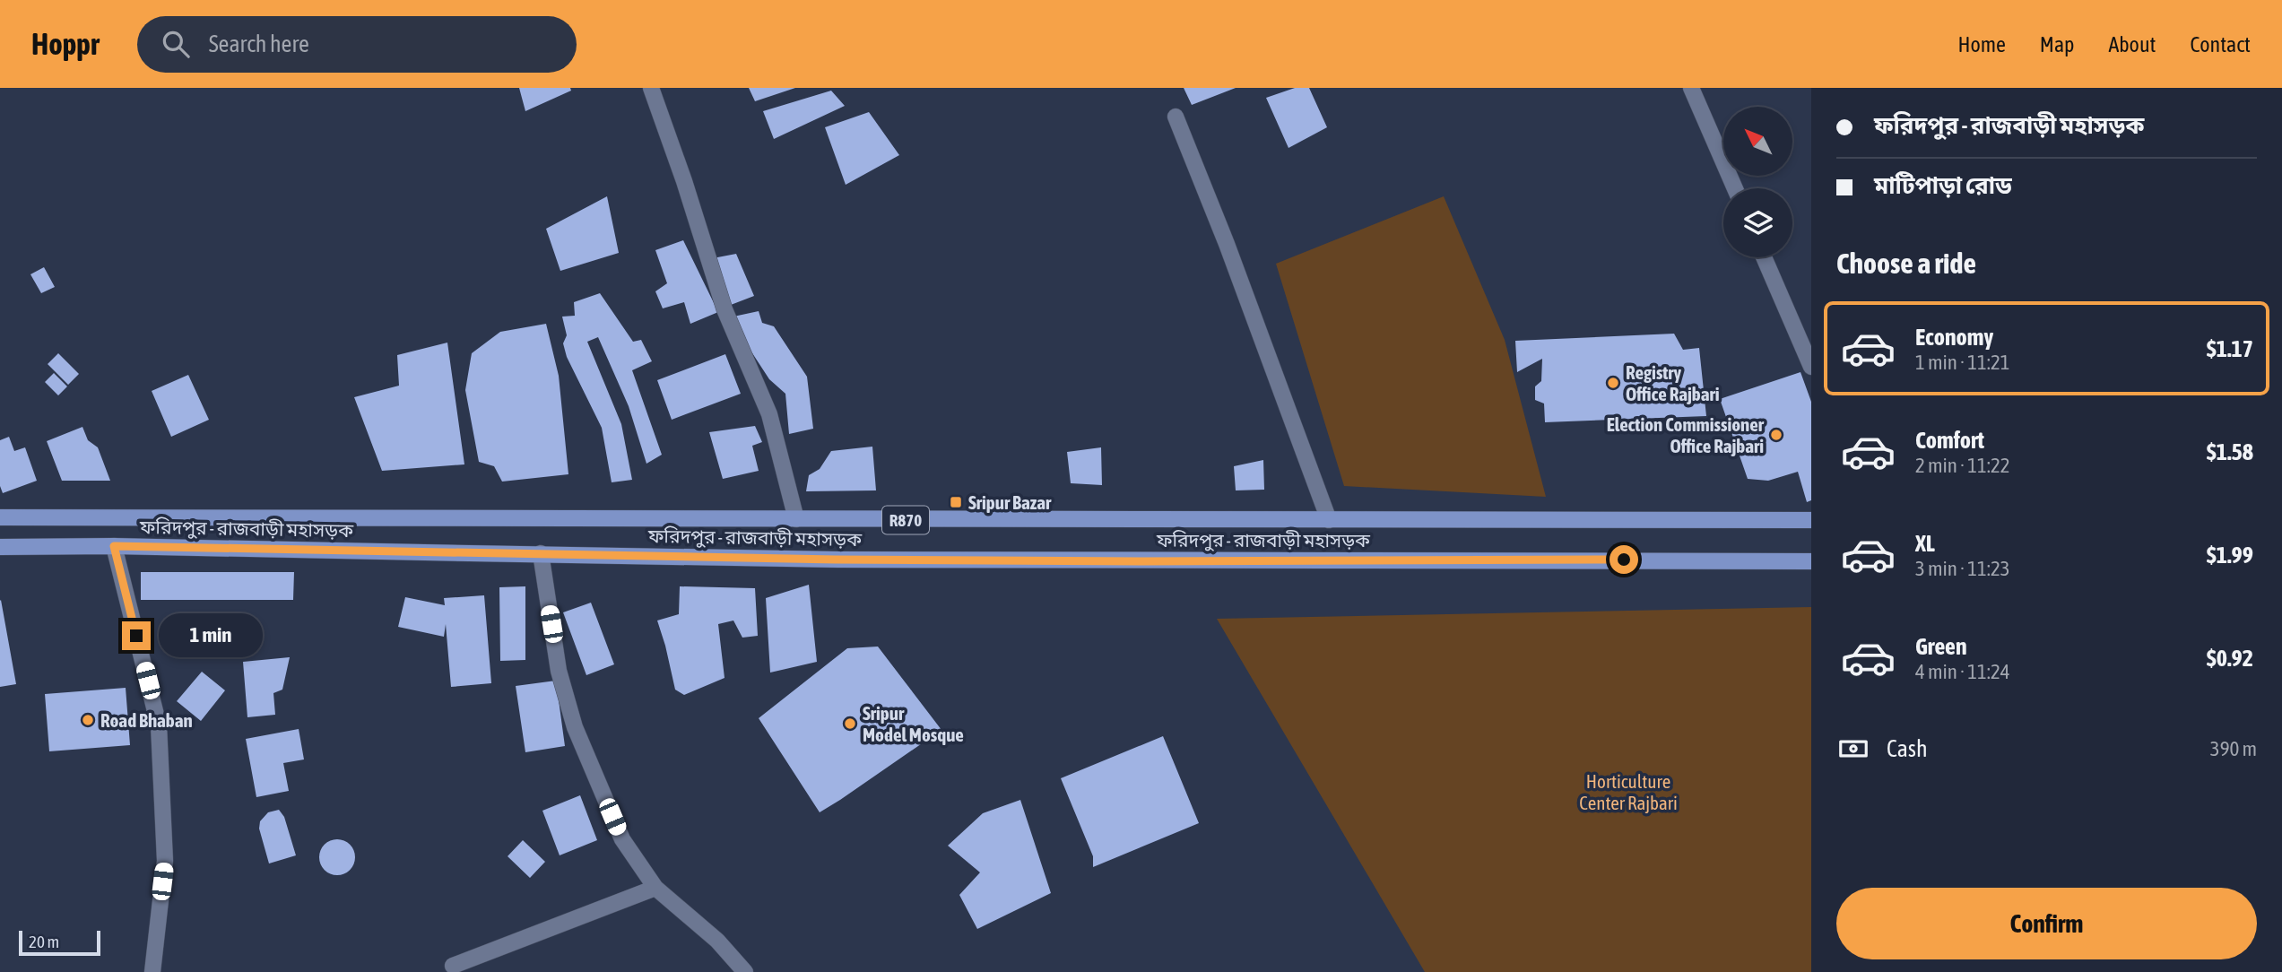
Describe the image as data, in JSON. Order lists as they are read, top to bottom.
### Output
{
  "streets": {
    "main road": ["R870", "ফরিদপুর - রাজবাড়ী মহাসড়ক"]
  },
  "parks": ["Horticulture Center Rajbari"],
  "places": {
    "other": [
      "Registry Office Rajbari",
      "Election Commissioner Office Rajbari",
      "Road Bhaban",
      "Sripur Model Mosque"
    ],
    "transit": ["Sripur Bazar"]
  },
  "scale_bar": "20 m",
  "north": "top left",
  "page": {
    "header": "Hoppr",
    "search": "Search here",
    "nav": [
      "Home",
      "Map",
      "About",
      "Contact"
    ],
    "banner": ["ফরিদপুর - রাজবাড়ী মহাসড়ক", "মাটিপাড়া রোড"],
    "heading": "Choose a ride",
    "list": [
      {
        "name": "Economy",
        "note": "1 min · 11:21",
        "value": "$1.17"
      },
      {
        "name": "Comfort",
        "note": "2 min · 11:22",
        "value": "$1.58"
      },
      {
        "name": "XL",
        "note": "3 min · 11:23",
        "value": "$1.99"
      },
      {
        "name": "Green",
        "note": "4 min · 11:24",
        "value": "$0.92"
      }
    ],
    "bubble": "1 min",
    "pay": ["Cash", "390 m"],
    "buttons": "Confirm",
    "scale": "20 m"
  }
}
